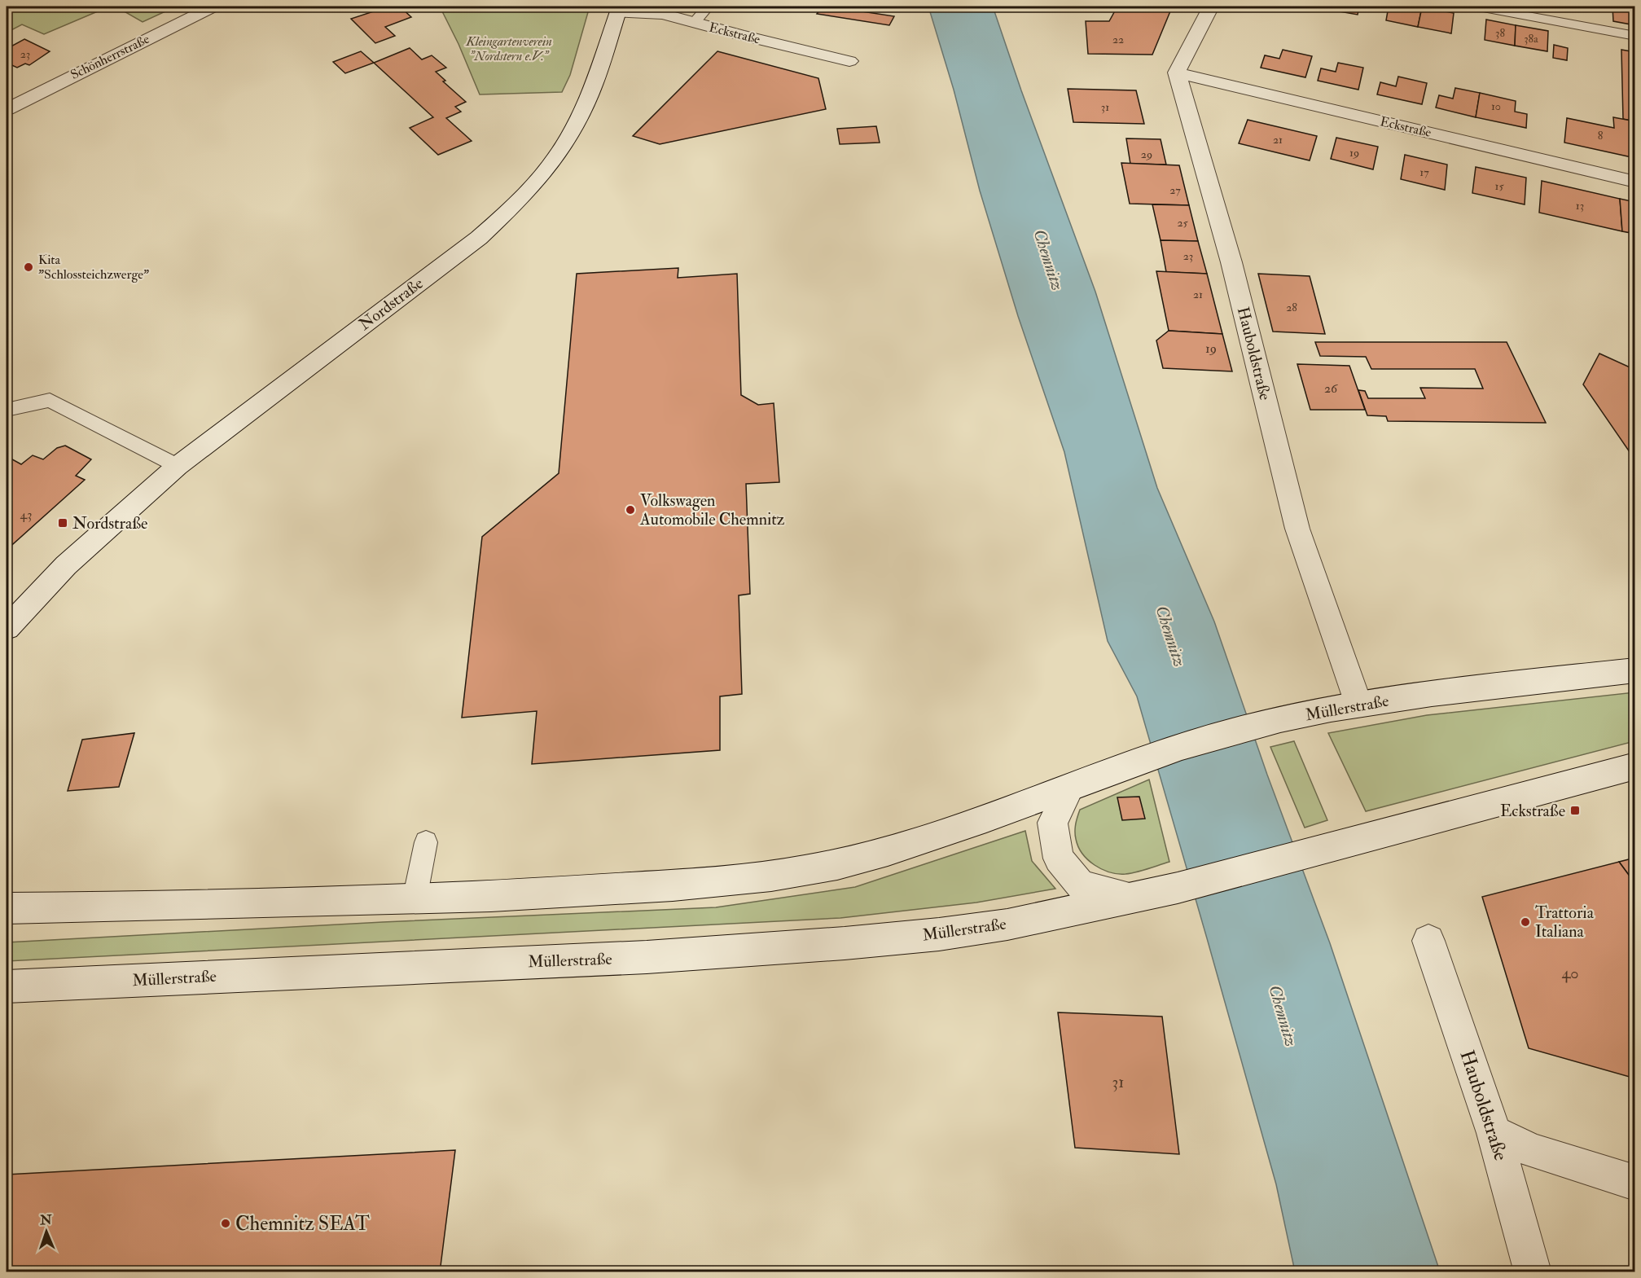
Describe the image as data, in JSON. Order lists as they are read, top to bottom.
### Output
{
  "streets": {
    "main road": [
      "Eckstraße",
      "Schönherrstraße",
      "Nordstraße",
      "Hauboldstraße",
      "Müllerstraße"
    ]
  },
  "crossings": [
    ["Eckstraße", "Nordstraße"],
    ["Eckstraße", "Hauboldstraße"],
    ["Hauboldstraße", "Müllerstraße"]
  ],
  "water": ["Chemnitz"],
  "parks": ["Kleingartenverein \"Nordstern e.V.\""],
  "places": {
    "other": [
      "Kita \"Schlossteichzwerge\"",
      "Volkswagen Automobile Chemnitz",
      "Trattoria Italiana",
      "Chemnitz SEAT"
    ],
    "transit": ["Nordstraße", "Eckstraße"]
  },
  "house_numbers": [
    "38",
    "38a",
    "22",
    "23",
    "10",
    "31",
    "8",
    "21",
    "19",
    "29",
    "17",
    "15",
    "27",
    "13",
    "25",
    "23",
    "21",
    "28",
    "19",
    "26",
    "43",
    "40",
    "31"
  ],
  "north": "top"
}
